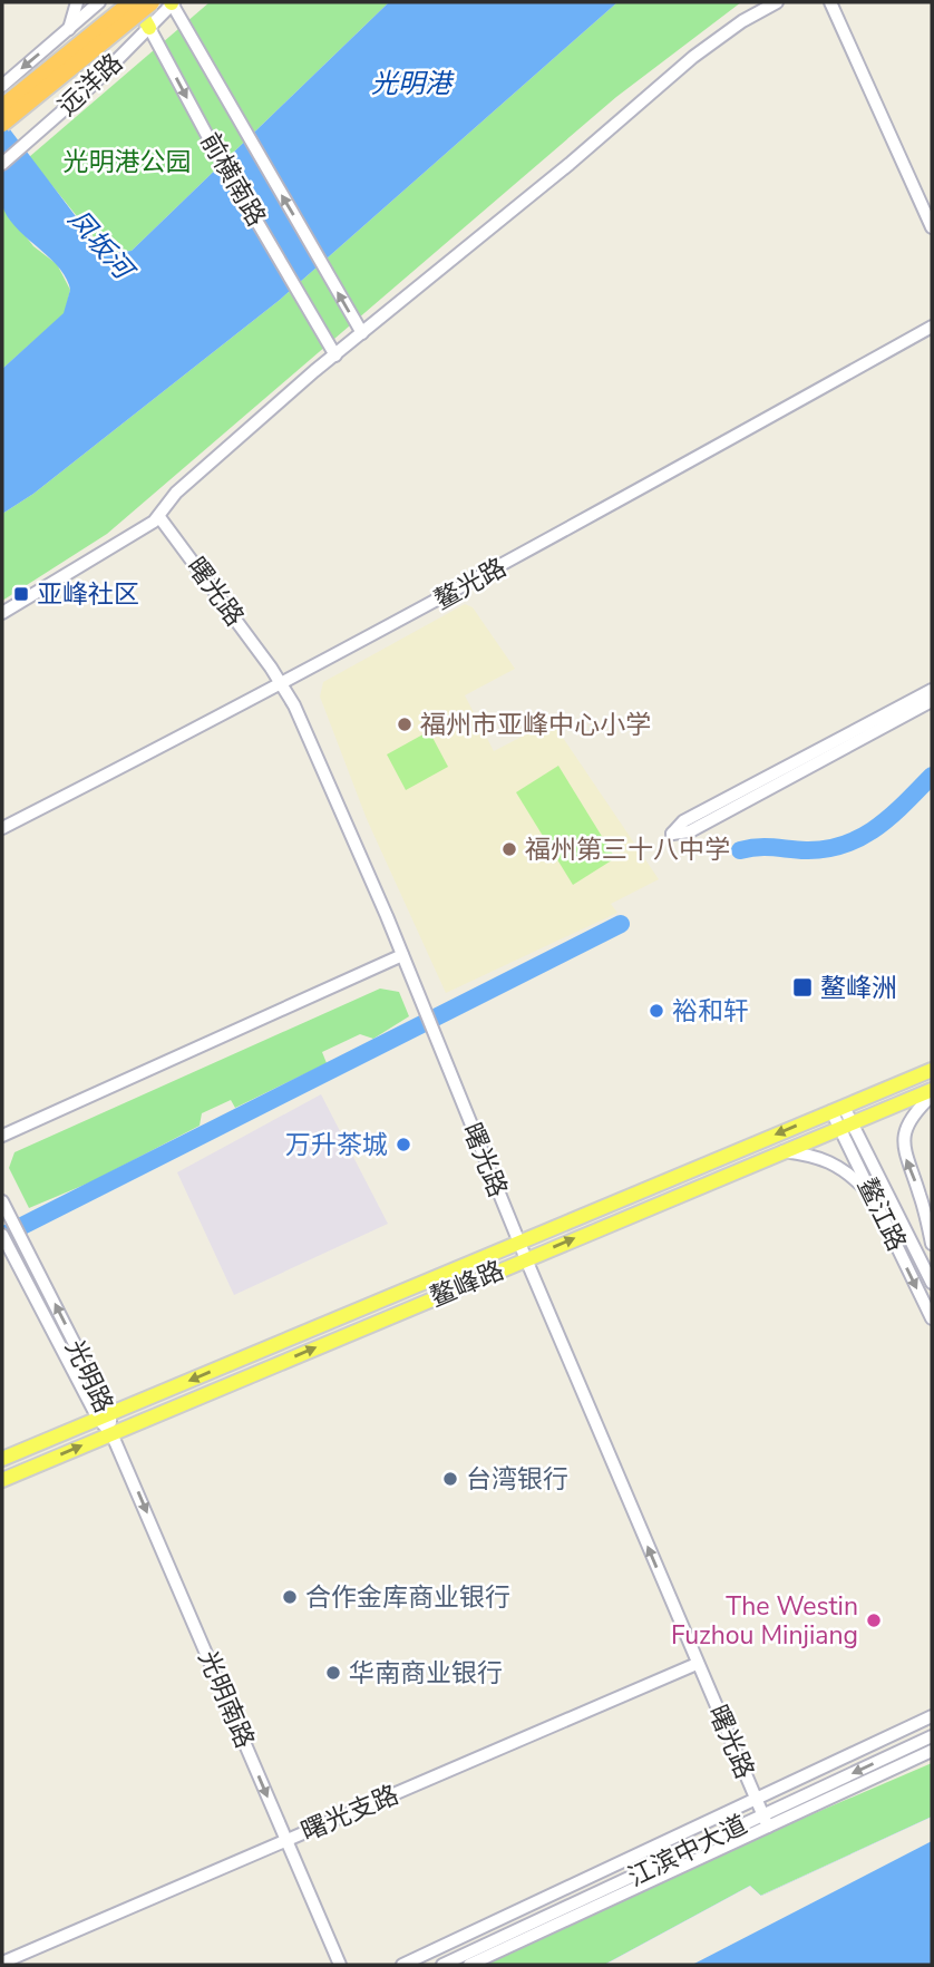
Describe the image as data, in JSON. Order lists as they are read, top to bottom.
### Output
{
  "streets": {
    "main road": [
      "远洋路",
      "前横南路",
      "鳌光路",
      "曙光路",
      "鳌江路",
      "鳌峰路",
      "光明路",
      "光明南路",
      "曙光支路",
      "江滨中大道"
    ]
  },
  "crossings": [
    ["远洋路", "前横南路"],
    ["鳌光路", "曙光路"],
    ["曙光路", "鳌峰路"],
    ["曙光路", "曙光支路"],
    ["曙光路", "江滨中大道"],
    ["鳌江路", "鳌峰路"],
    ["鳌峰路", "光明路"],
    ["鳌峰路", "光明南路"],
    ["光明路", "光明南路"],
    ["光明南路", "曙光支路"]
  ],
  "one_way": ["光明南路"],
  "water": ["光明港", "凤坂河"],
  "parks": ["光明港公园"],
  "places": {
    "transit": ["亚峰社区", "鳌峰洲"],
    "other": [
      "福州市亚峰中心小学",
      "福州第三十八中学",
      "裕和轩",
      "万升茶城",
      "台湾银行",
      "合作金库商业银行",
      "The Westin Fuzhou Minjiang",
      "华南商业银行"
    ]
  }
}
